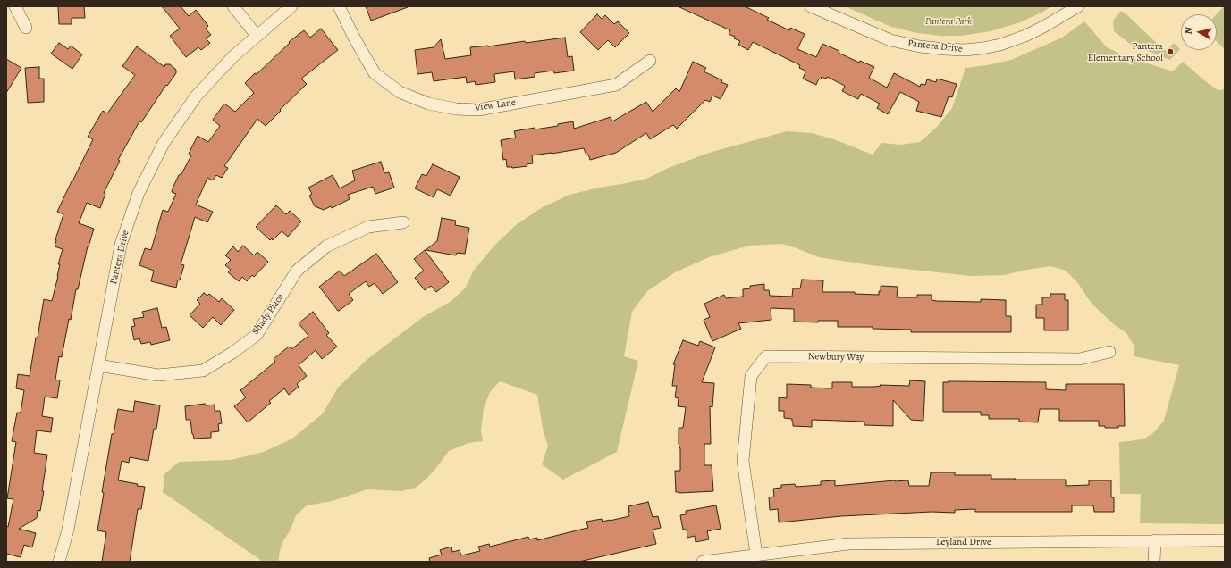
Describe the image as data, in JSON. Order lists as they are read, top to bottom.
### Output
{
  "streets": {
    "street": [
      "Pantera Drive",
      "View Lane",
      "Shady Place",
      "Newbury Way",
      "Leyland Drive"
    ]
  },
  "crossings": [
    ["Pantera Drive", "Shady Place"],
    ["Newbury Way", "Leyland Drive"]
  ],
  "parks": ["Pantera Park"],
  "places": ["Pantera Elementary School"],
  "north": "left"
}
